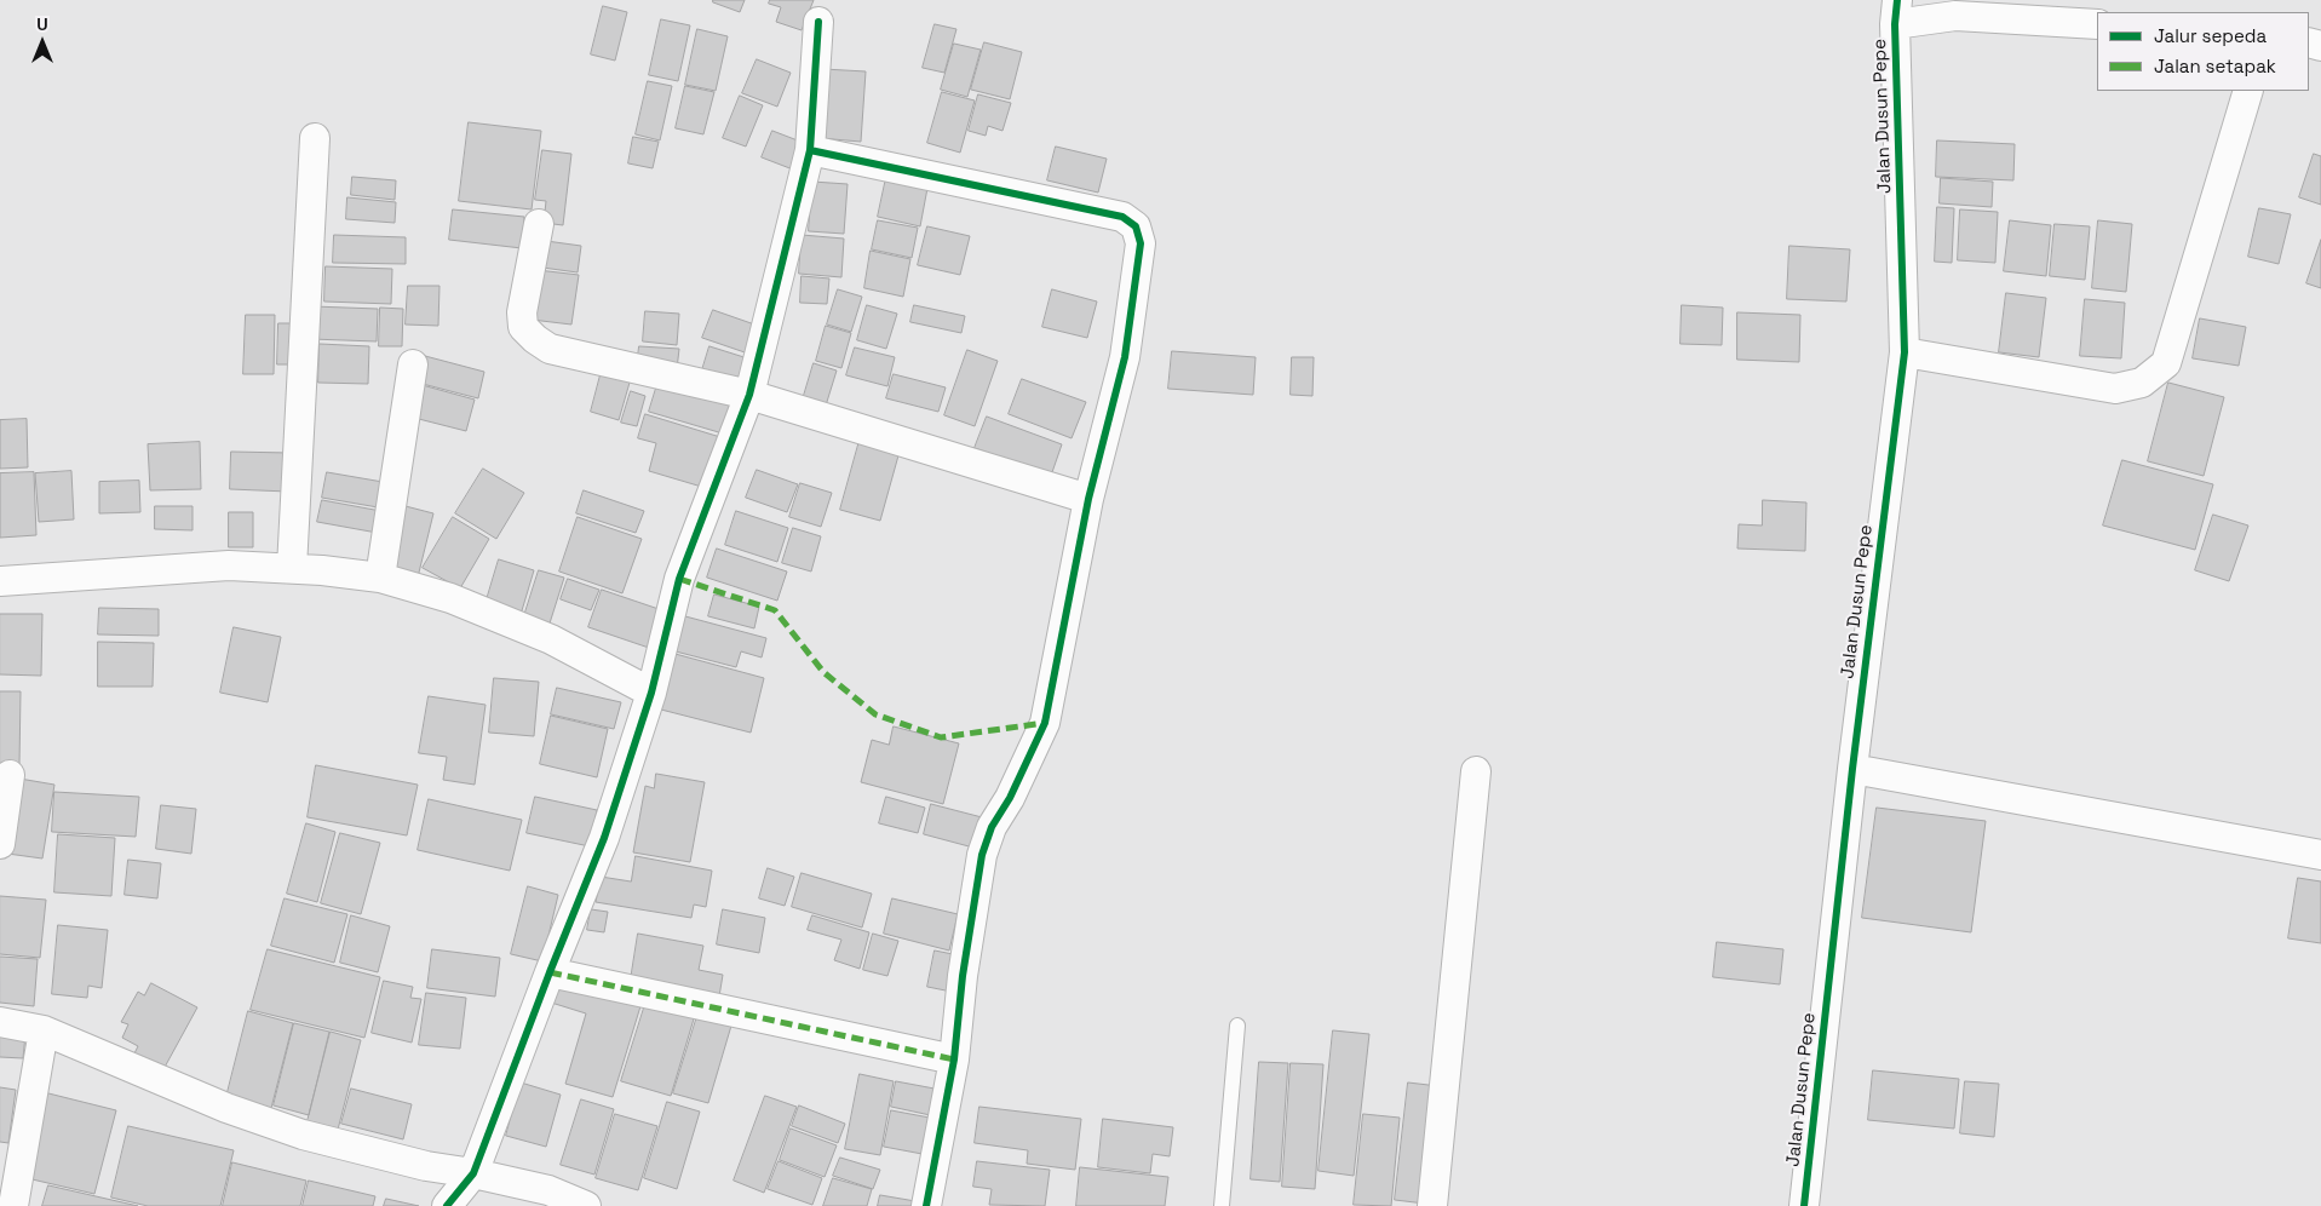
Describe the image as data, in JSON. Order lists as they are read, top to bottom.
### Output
{
  "streets": {
    "street": ["Jalan Dusun Pepe"]
  },
  "legend": ["Jalur sepeda", "Jalan setapak"],
  "north": "top"
}
